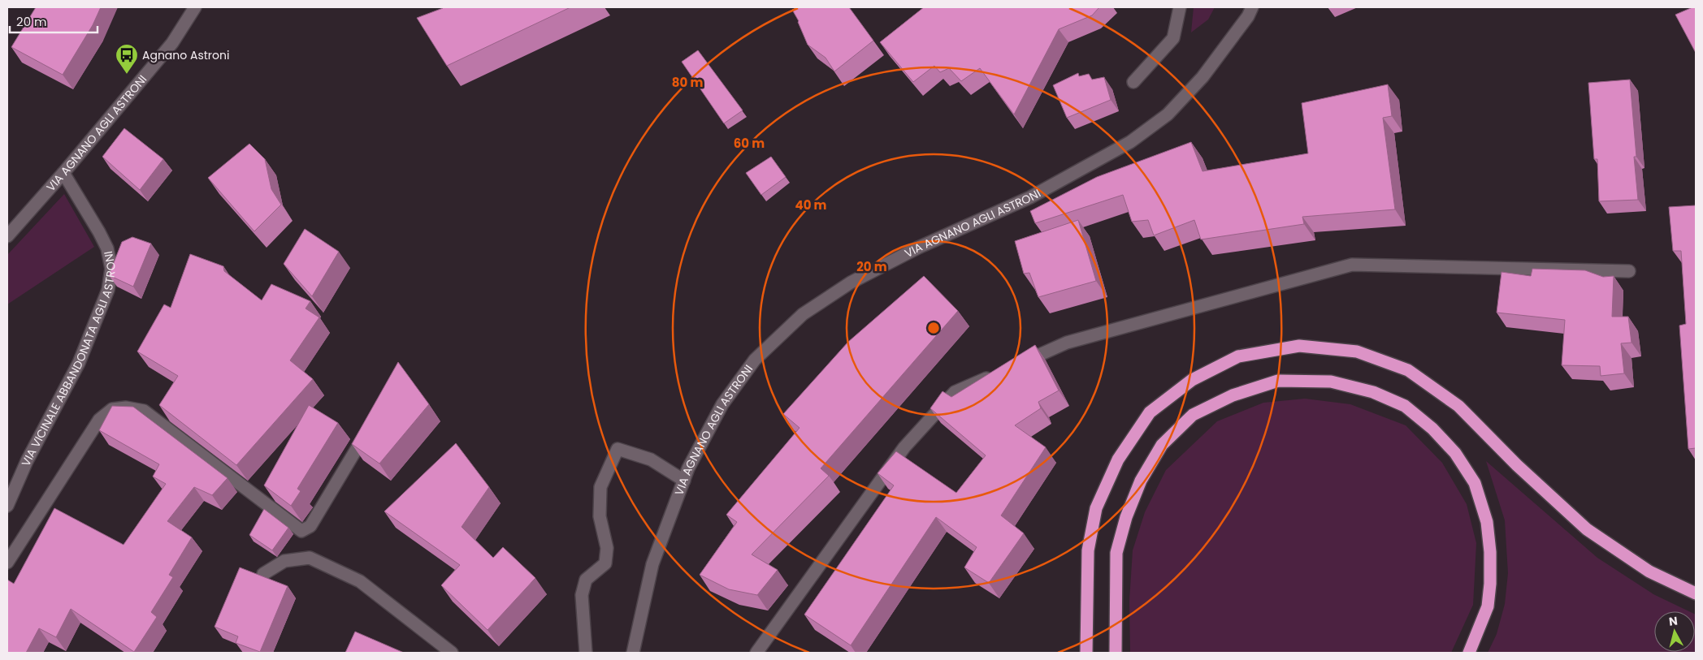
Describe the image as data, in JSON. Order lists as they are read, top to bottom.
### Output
{
  "streets": {
    "street": ["VIA AGNANO AGLI ASTRONI", "VIA VICINALE ABBANDONATA AGLI ASTRONI"]
  },
  "crossings": [
    ["VIA AGNANO AGLI ASTRONI", "VIA VICINALE ABBANDONATA AGLI ASTRONI"]
  ],
  "places": {
    "bus stop": ["Agnano Astroni"]
  },
  "scale_bar": "20 m",
  "north": "top",
  "rings": [
    "80 m",
    "60 m",
    "40 m",
    "20 m"
  ]
}
